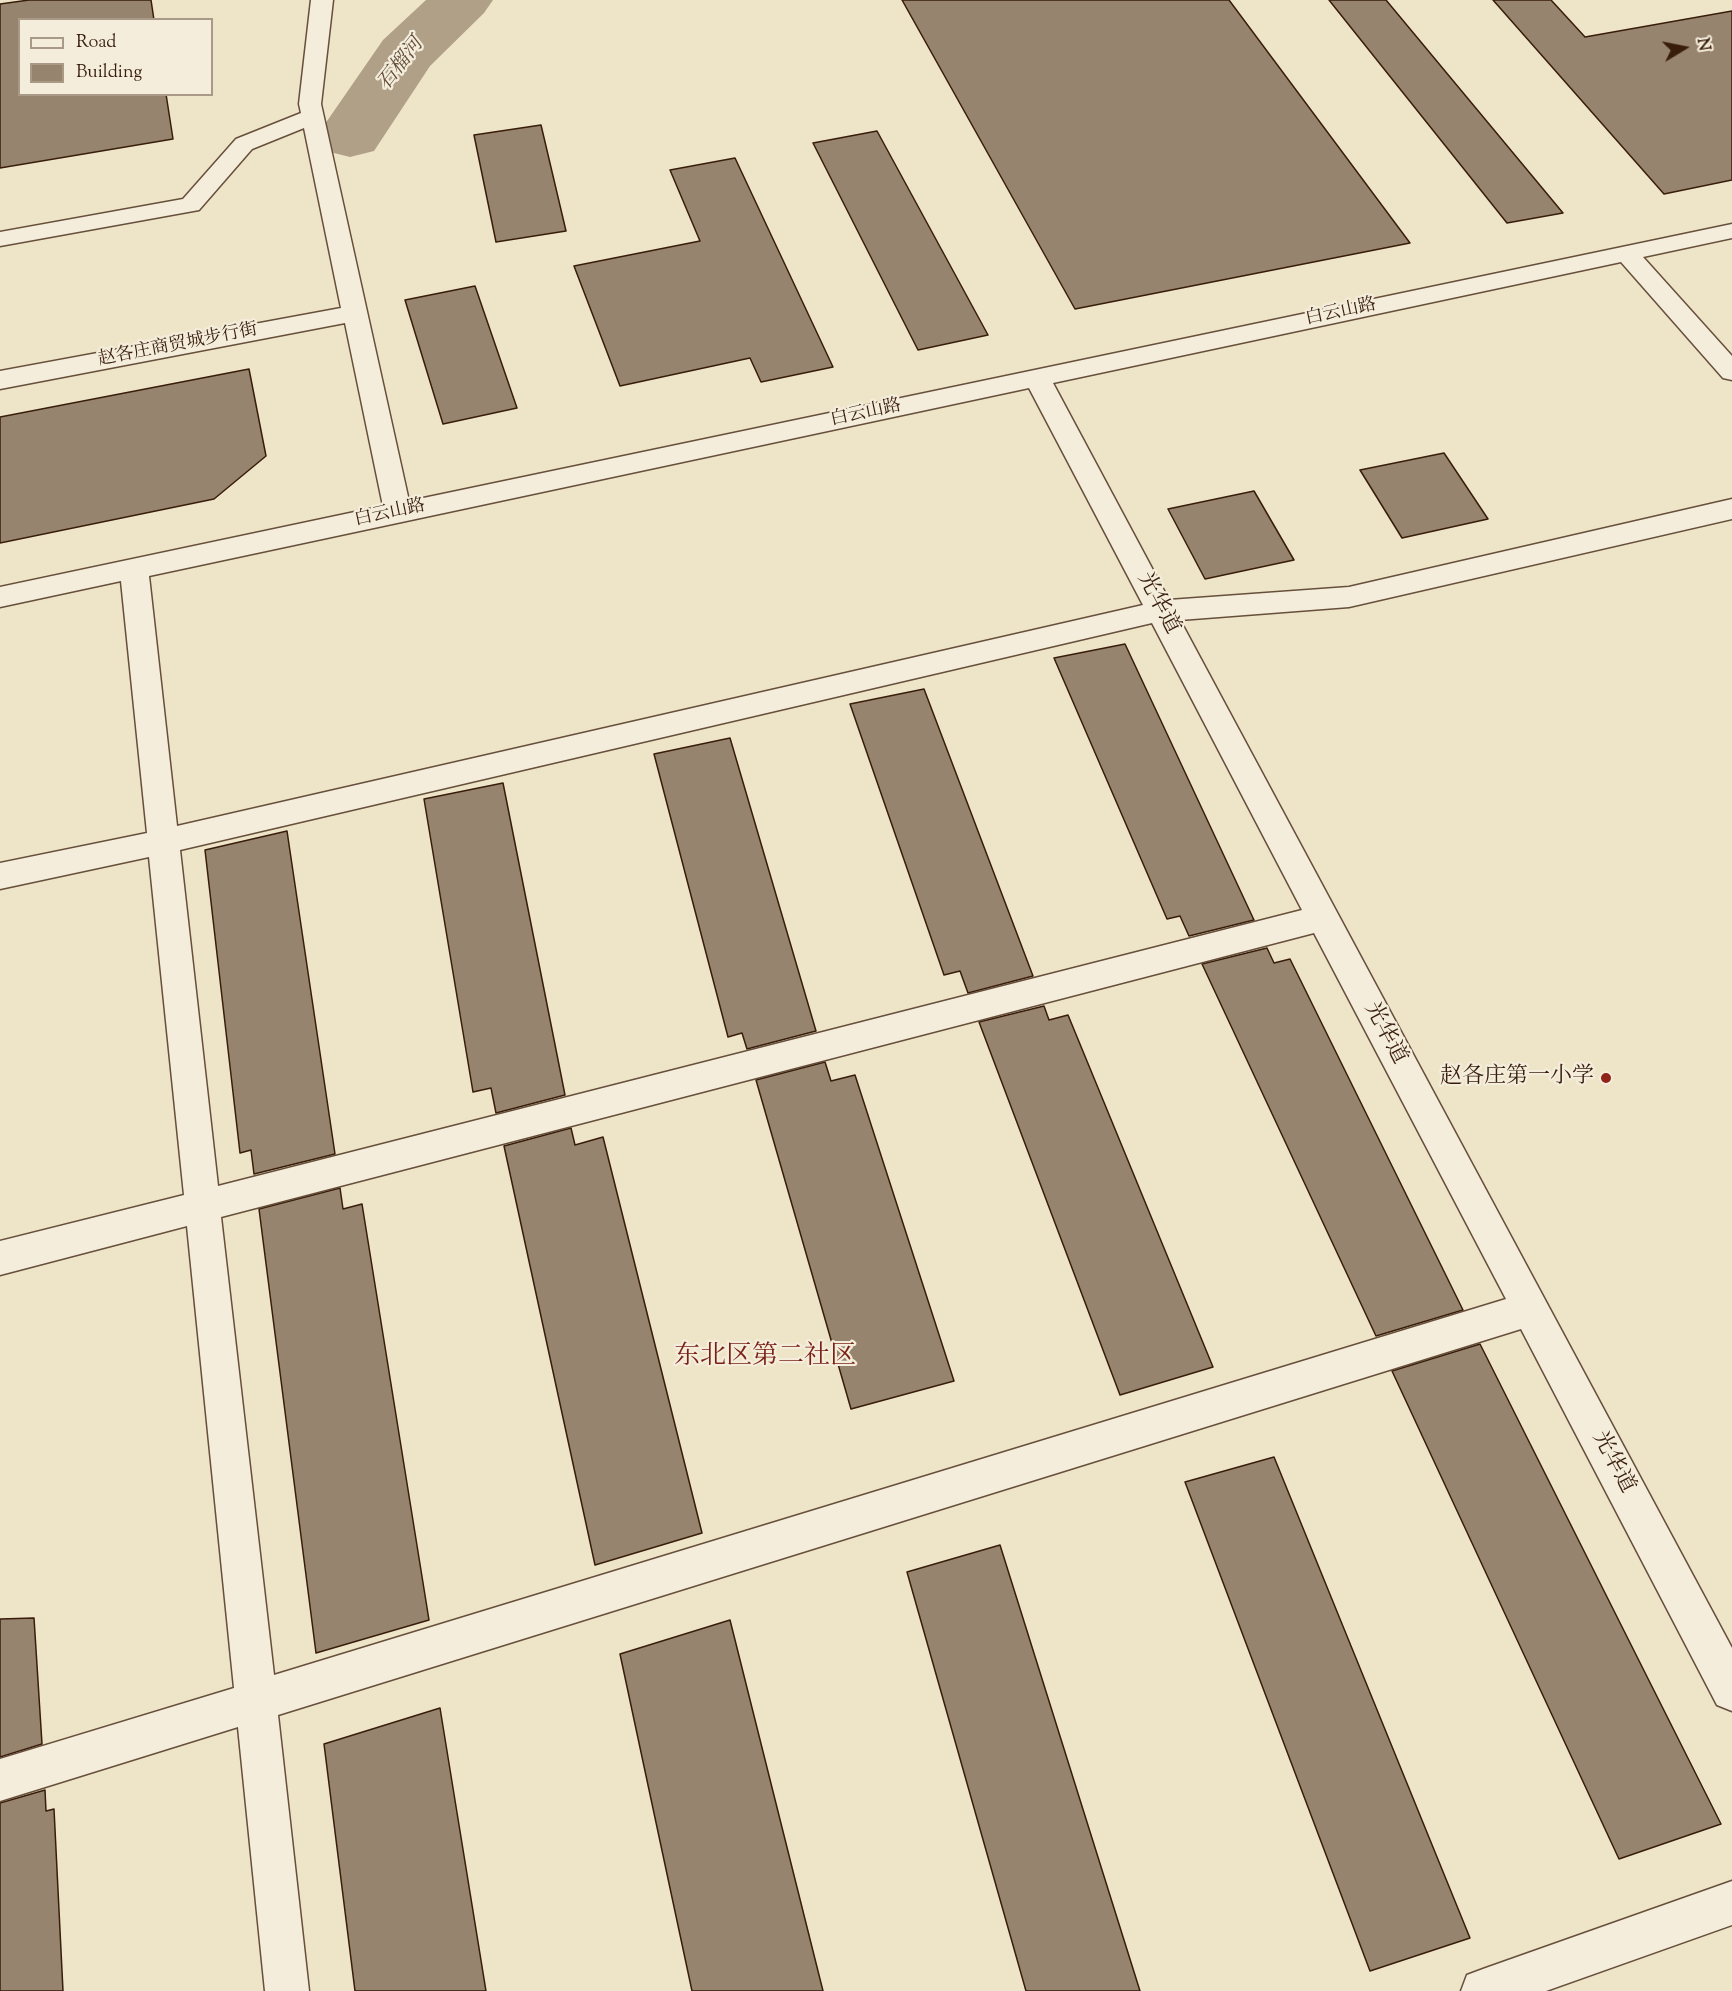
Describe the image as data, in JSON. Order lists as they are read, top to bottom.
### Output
{
  "streets": {
    "street": ["白云山路", "赵各庄商贸城步行街", "光华道"]
  },
  "crossings": [
    ["白云山路", "光华道"]
  ],
  "districts": ["东北区第二社区"],
  "water": ["石榴河"],
  "places": ["赵各庄第一小学"],
  "legend": ["Road", "Building"],
  "north": "right"
}
